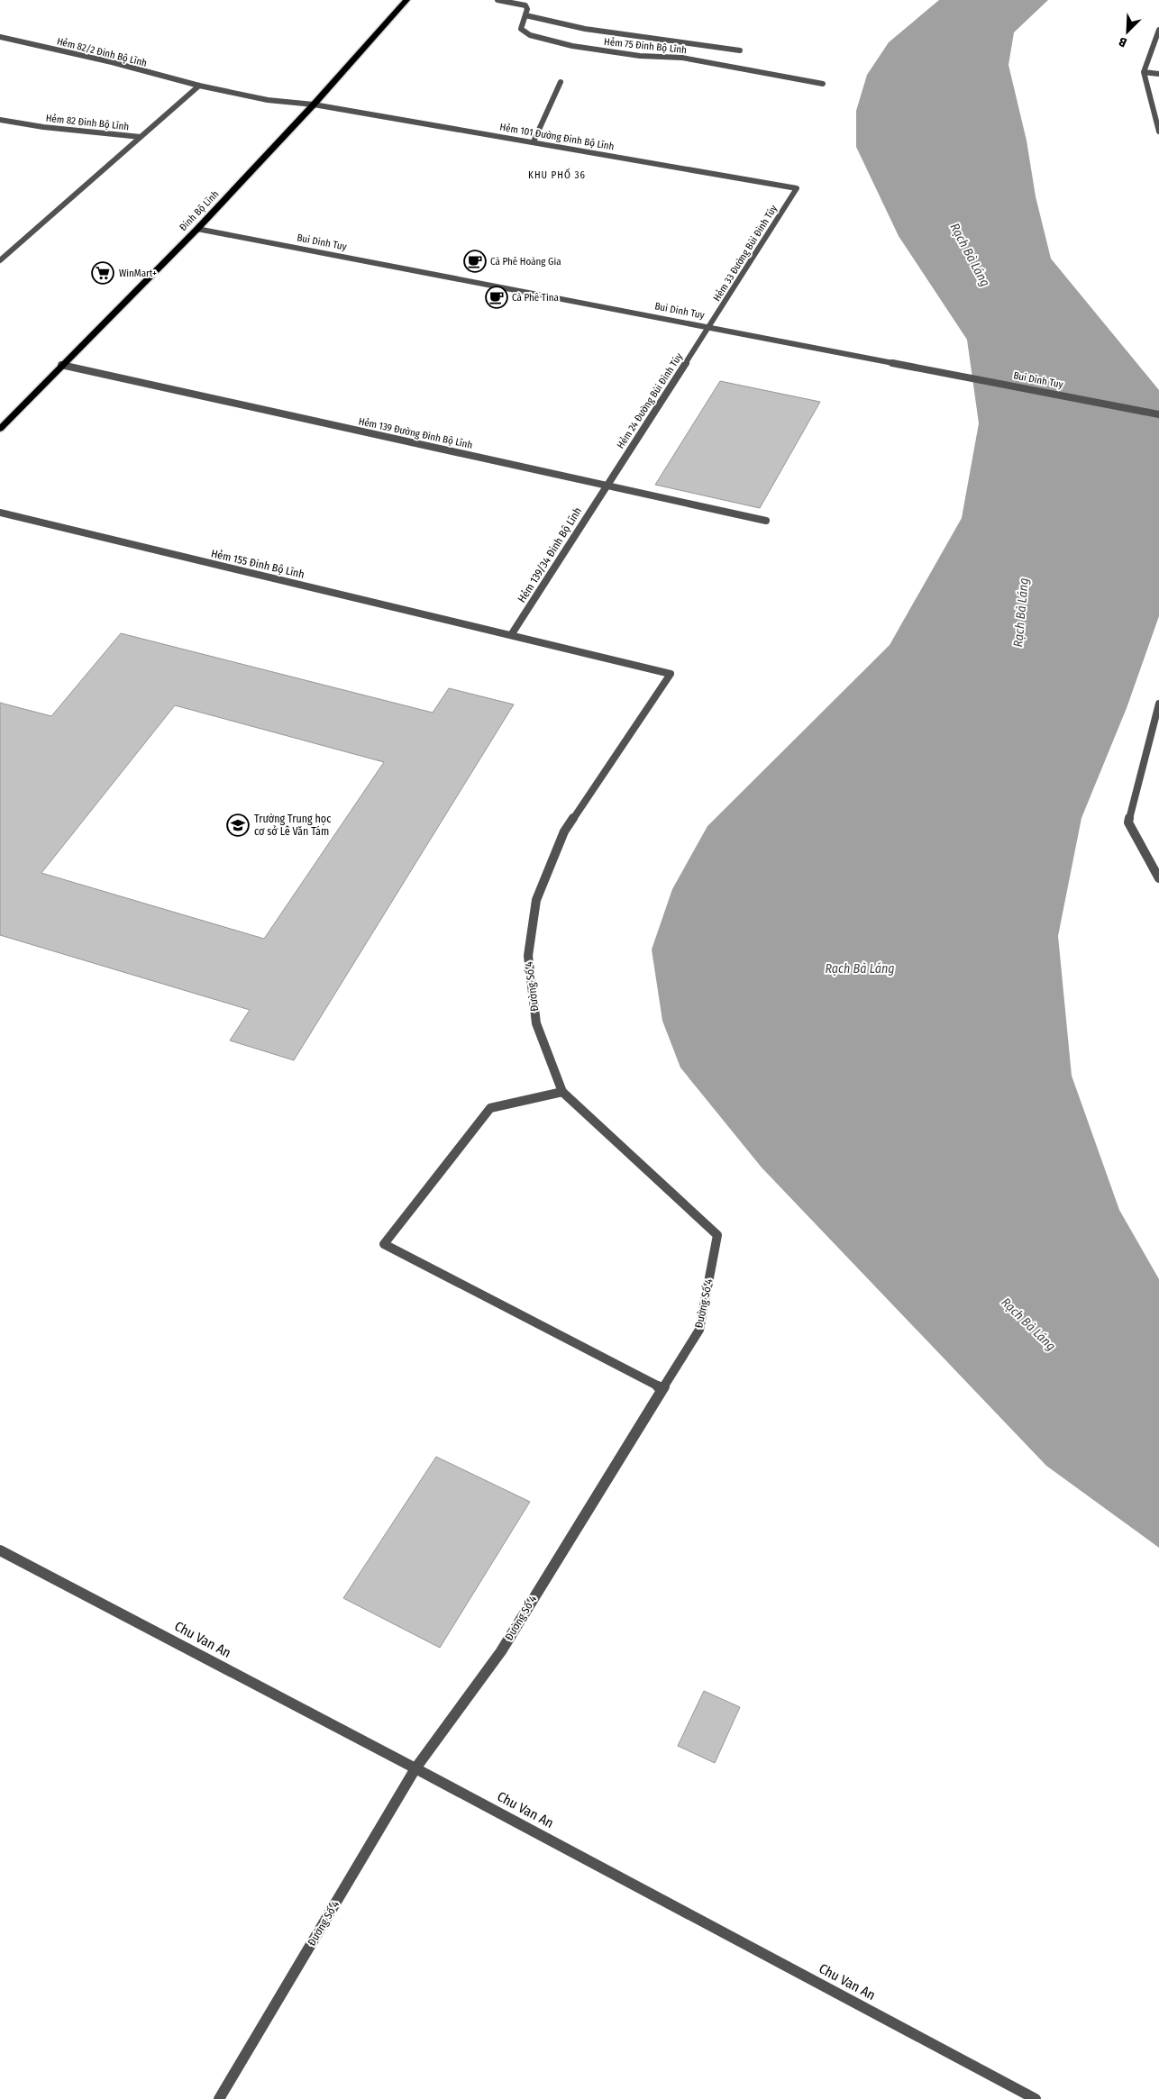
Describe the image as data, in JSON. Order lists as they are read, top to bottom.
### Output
{
  "streets": {
    "main road": ["Đinh Bộ Lĩnh"],
    "street": [
      "Hẻm 75 Đinh Bộ Lĩnh",
      "Hẻm 82/2 Đinh Bộ Lĩnh",
      "Hẻm 82 Đinh Bộ Lĩnh",
      "Hẻm 101 Đường Đinh Bộ Lĩnh",
      "Bui Dinh Tuy",
      "Hẻm 33 Đường Bùi Đình Túy",
      "Hẻm 24 Đường Bùi Đình Túy",
      "Hẻm 139 Đường Đinh Bộ Lĩnh",
      "Hẻm 139/34 Đinh Bộ Lĩnh",
      "Hẻm 155 Đinh Bộ Lĩnh",
      "Đường Số 4",
      "Chu Van An"
    ]
  },
  "crossings": [
    ["Hẻm 82/2 Đinh Bộ Lĩnh", "Hẻm 82 Đinh Bộ Lĩnh"],
    ["Hẻm 101 Đường Đinh Bộ Lĩnh", "Đinh Bộ Lĩnh"],
    ["Hẻm 101 Đường Đinh Bộ Lĩnh", "Hẻm 33 Đường Bùi Đình Túy"],
    ["Đinh Bộ Lĩnh", "Bui Dinh Tuy"],
    ["Đinh Bộ Lĩnh", "Hẻm 139 Đường Đinh Bộ Lĩnh"],
    ["Bui Dinh Tuy", "Hẻm 33 Đường Bùi Đình Túy"],
    ["Bui Dinh Tuy", "Hẻm 24 Đường Bùi Đình Túy"],
    ["Hẻm 33 Đường Bùi Đình Túy", "Hẻm 24 Đường Bùi Đình Túy"],
    ["Hẻm 24 Đường Bùi Đình Túy", "Hẻm 139 Đường Đinh Bộ Lĩnh"],
    ["Hẻm 24 Đường Bùi Đình Túy", "Hẻm 139/34 Đinh Bộ Lĩnh"],
    ["Hẻm 139 Đường Đinh Bộ Lĩnh", "Hẻm 139/34 Đinh Bộ Lĩnh"],
    ["Hẻm 139/34 Đinh Bộ Lĩnh", "Hẻm 155 Đinh Bộ Lĩnh"],
    ["Hẻm 139/34 Đinh Bộ Lĩnh", "Đường Số 4"],
    ["Hẻm 155 Đinh Bộ Lĩnh", "Đường Số 4"],
    ["Đường Số 4", "Chu Van An"]
  ],
  "districts": ["KHU PHỐ 36"],
  "water": ["Rạch Bà Láng"],
  "places": {
    "cafe": ["Cà Phê Hoàng Gia", "Cà Phê Tina"],
    "supermarket": ["WinMart+"],
    "school or university": ["Trường Trung học cơ sở Lê Văn Tám"]
  },
  "north": "bottom left"
}
